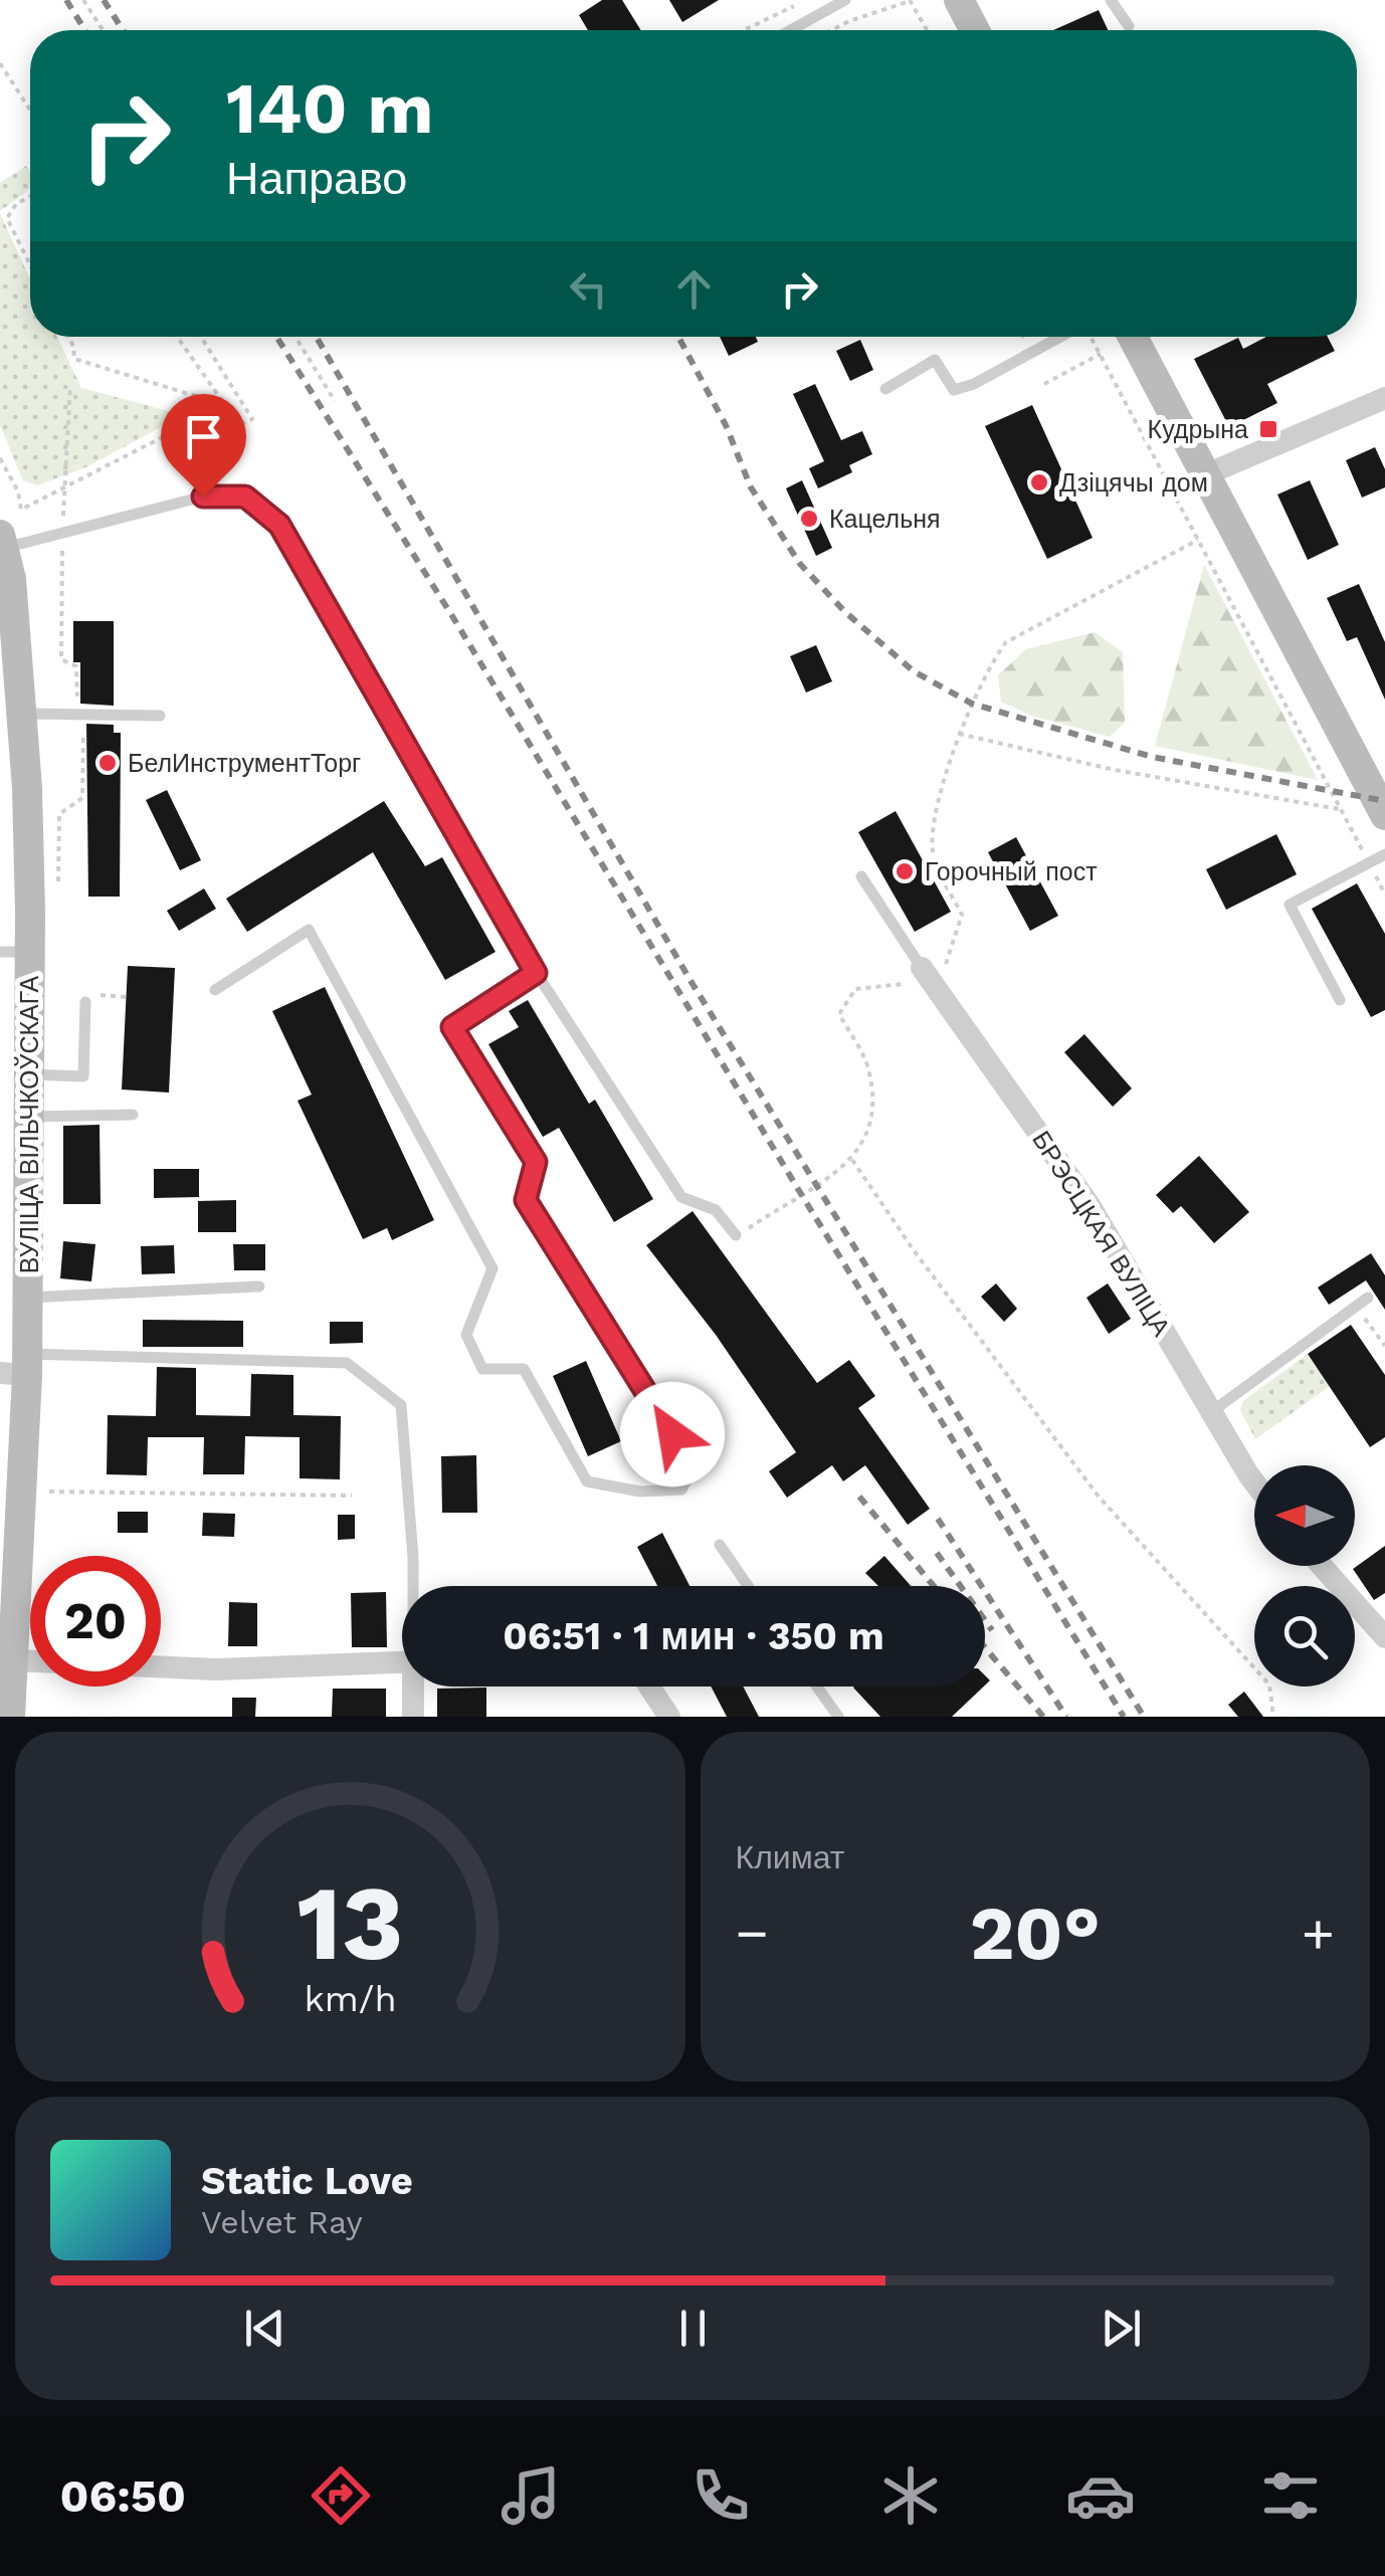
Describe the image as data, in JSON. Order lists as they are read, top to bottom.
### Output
{
  "streets": {
    "main road": ["ВУЛІЦА ВІЛЬЧКОЎСКАГА"],
    "street": ["БРЭСЦКАЯ ВУЛІЦА"]
  },
  "places": {
    "transit": ["Кудрына"],
    "other": [
      "Дзіцячы дом",
      "Кацельня",
      "БелИнструментТорг",
      "Горочный пост"
    ]
  },
  "north": "left",
  "page": {
    "turn": ["140 m", "Направо"],
    "limit": "20",
    "trip": "06:51 · 1 мин · 350 m",
    "tile": "Климат",
    "heat": ["−", "20°", "+"],
    "song": ["Static Love", "Velvet Ray"],
    "tabs": "06:50",
    "gauge": ["13", "km/h"]
  }
}
